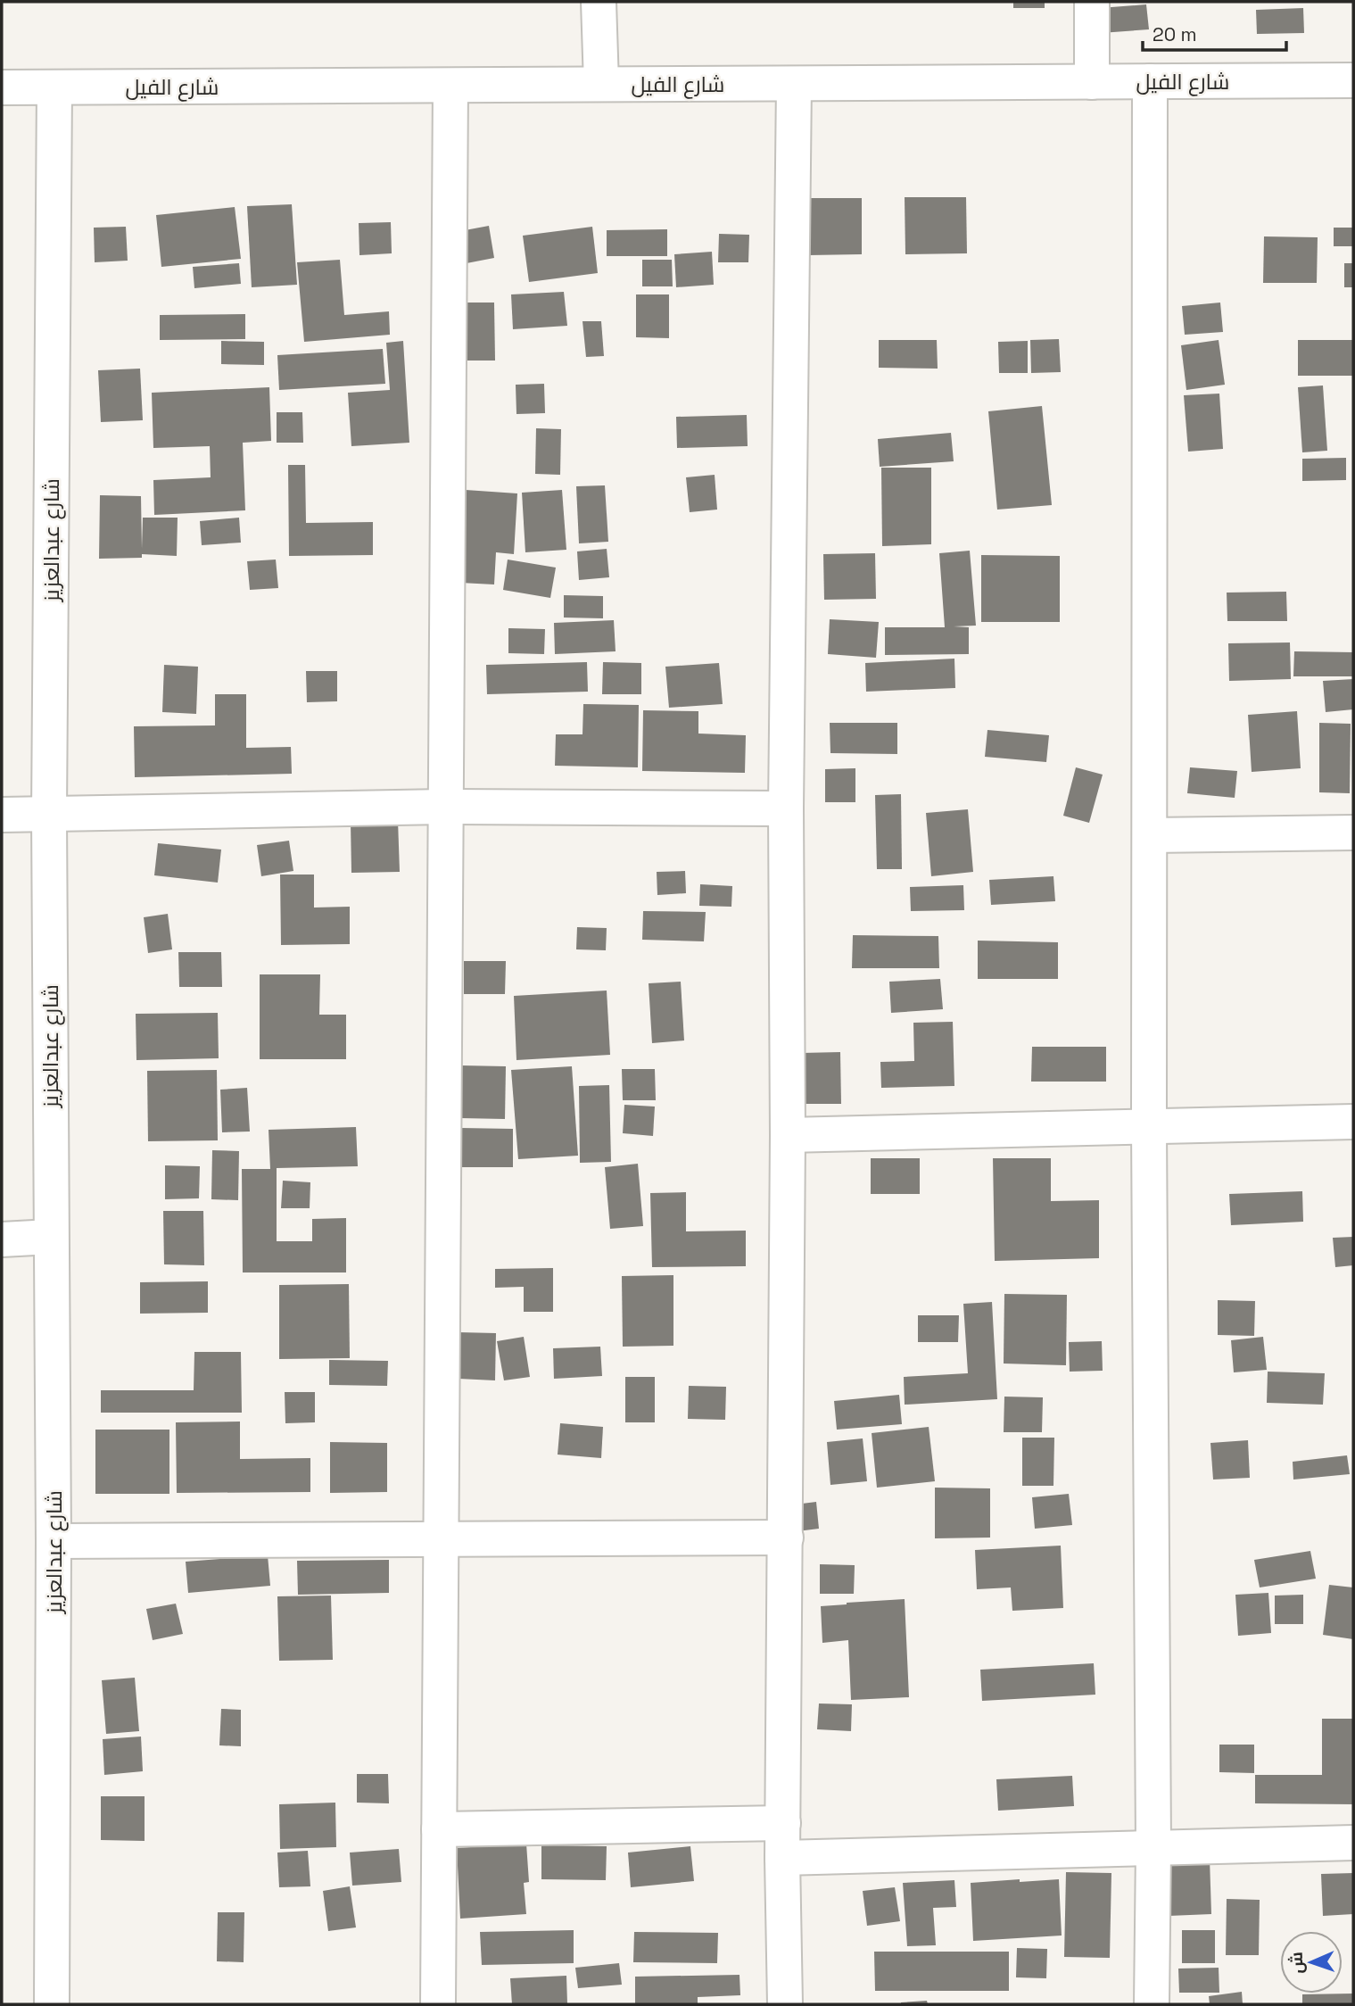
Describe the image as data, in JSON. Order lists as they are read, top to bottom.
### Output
{
  "streets": {
    "street": ["شارع الفيل", "شارع عبدالعزيز"]
  },
  "crossings": [
    ["شارع الفيل", "شارع عبدالعزيز"]
  ],
  "scale_bar": "20 m",
  "north": "left"
}
